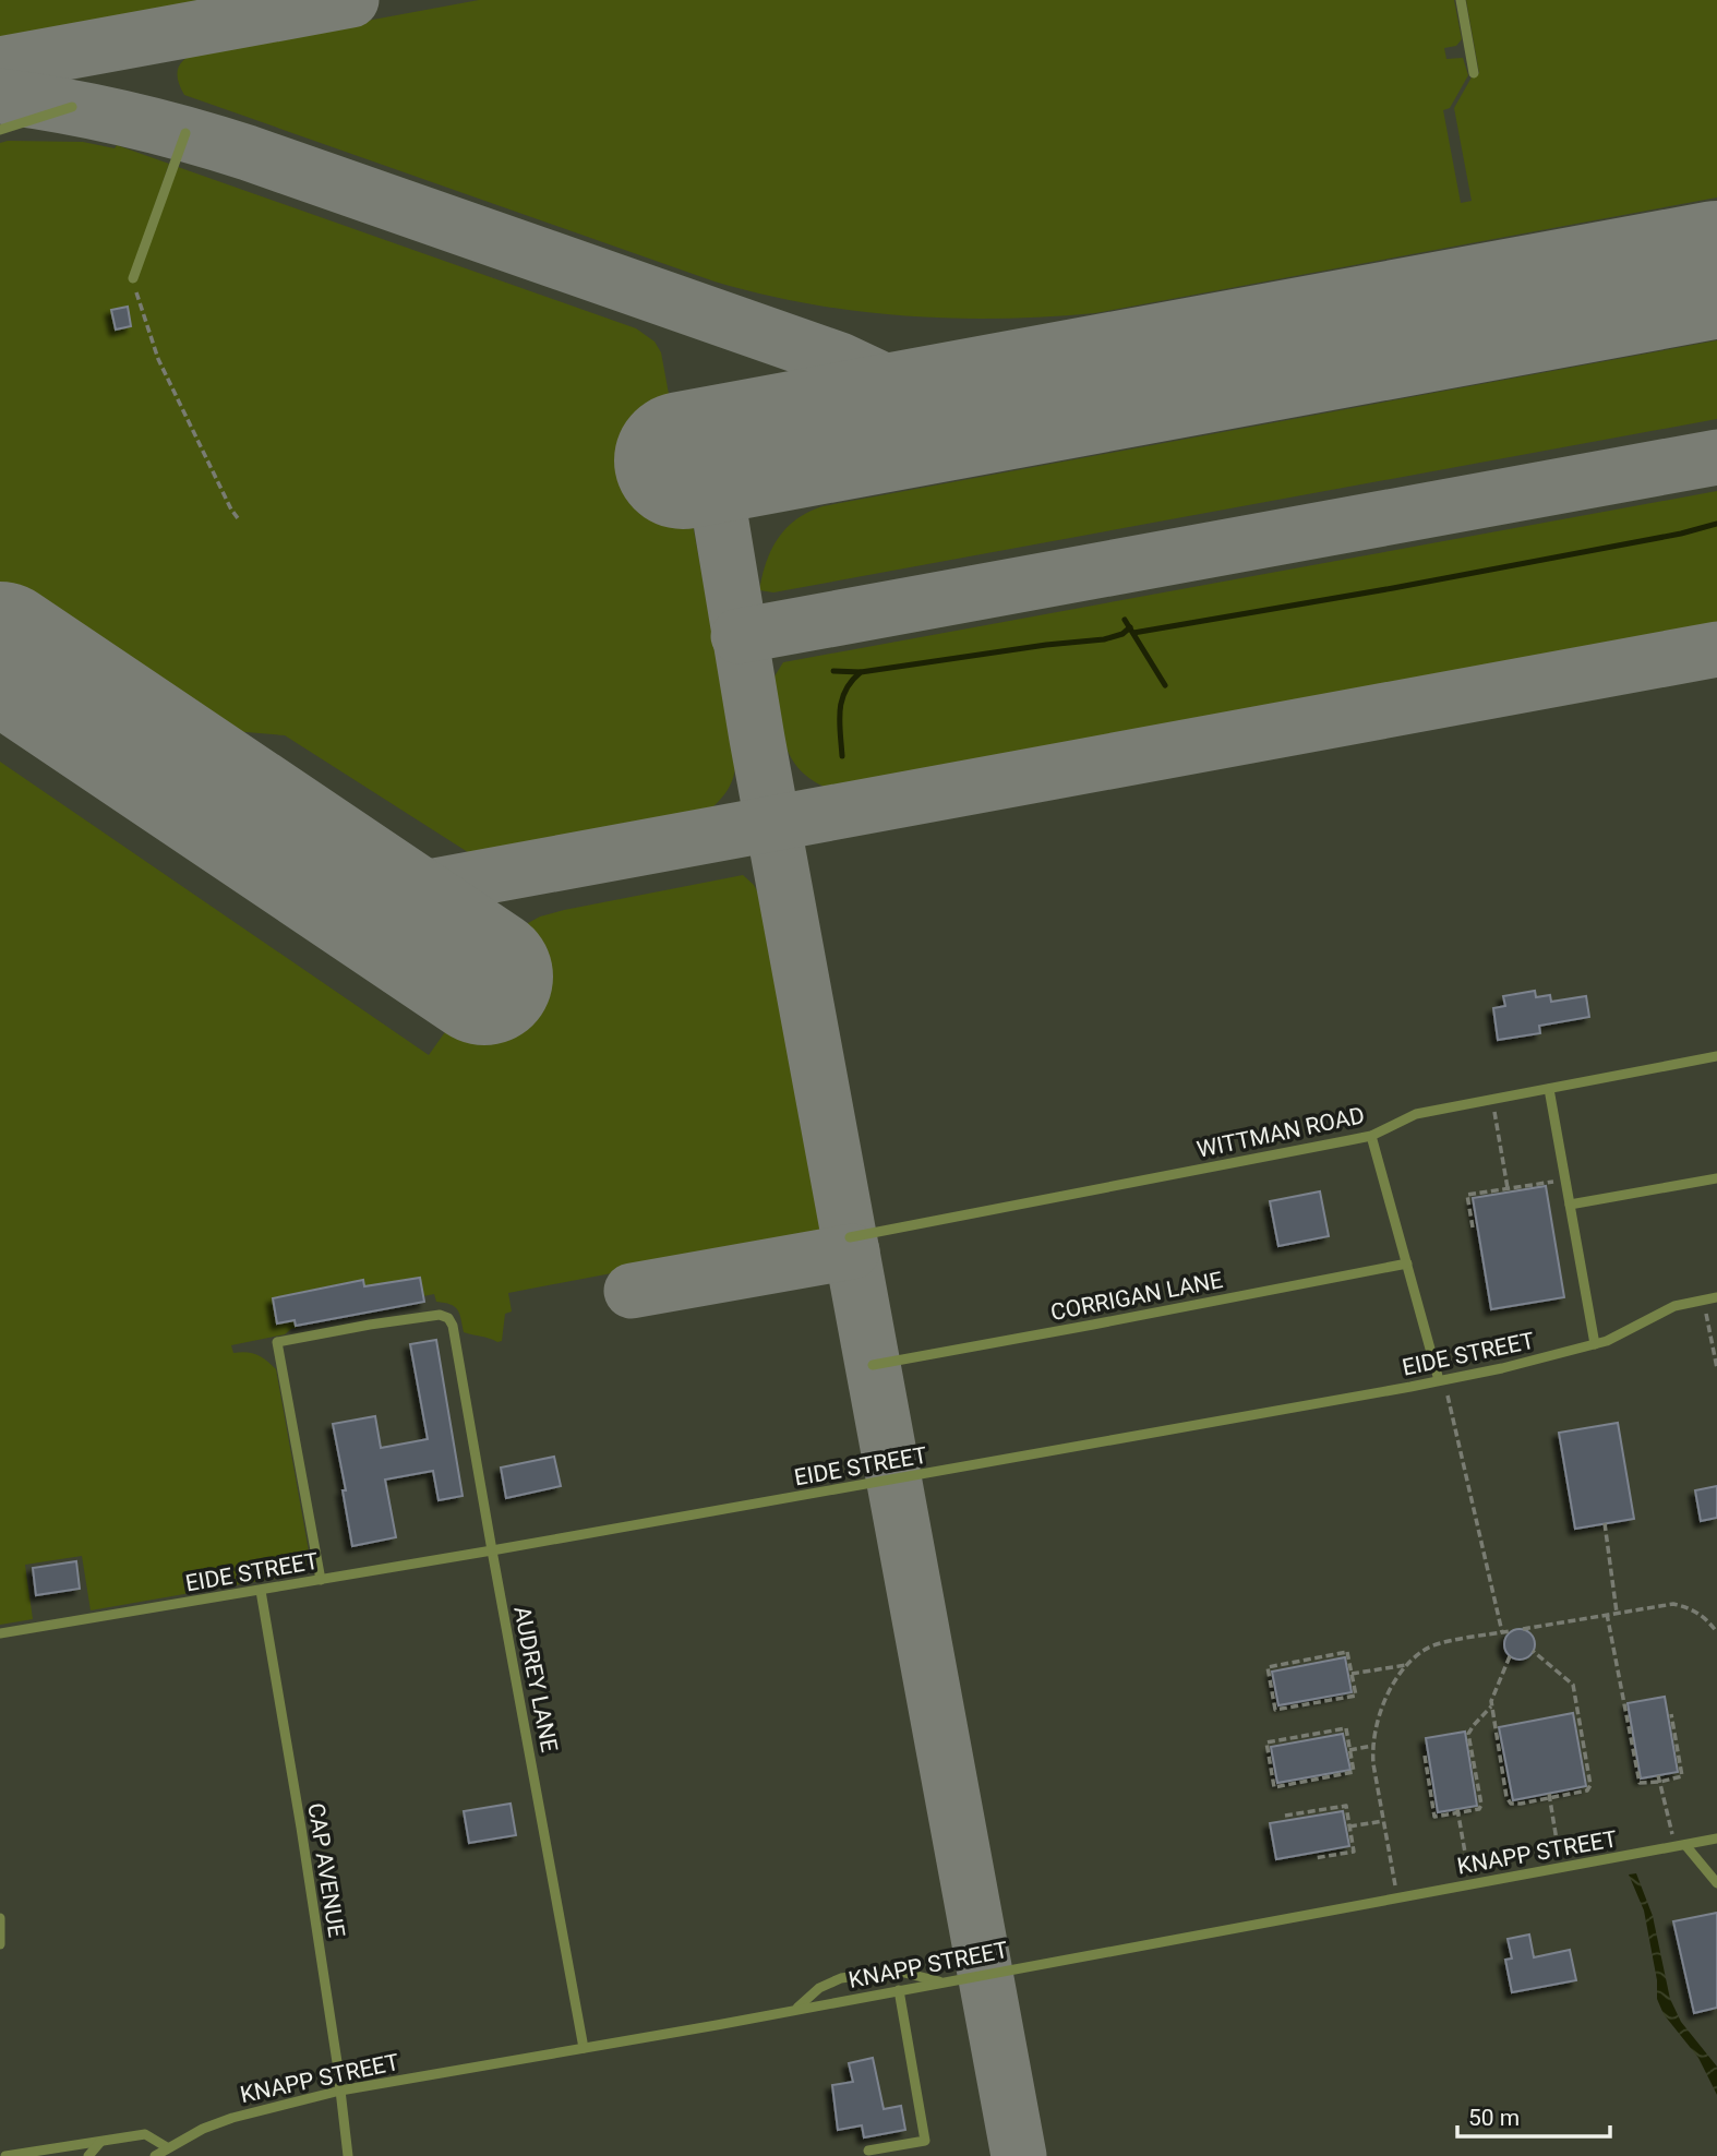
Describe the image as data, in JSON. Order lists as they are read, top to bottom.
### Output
{
  "streets": {
    "lane": [
      "WITTMAN ROAD",
      "CORRIGAN LANE",
      "EIDE STREET",
      "AUDREY LANE",
      "KNAPP STREET",
      "CAP AVENUE"
    ]
  },
  "crossings": [
    ["EIDE STREET", "AUDREY LANE"],
    ["EIDE STREET", "CAP AVENUE"],
    ["AUDREY LANE", "KNAPP STREET"],
    ["KNAPP STREET", "CAP AVENUE"]
  ],
  "scale_bar": "50 m"
}
